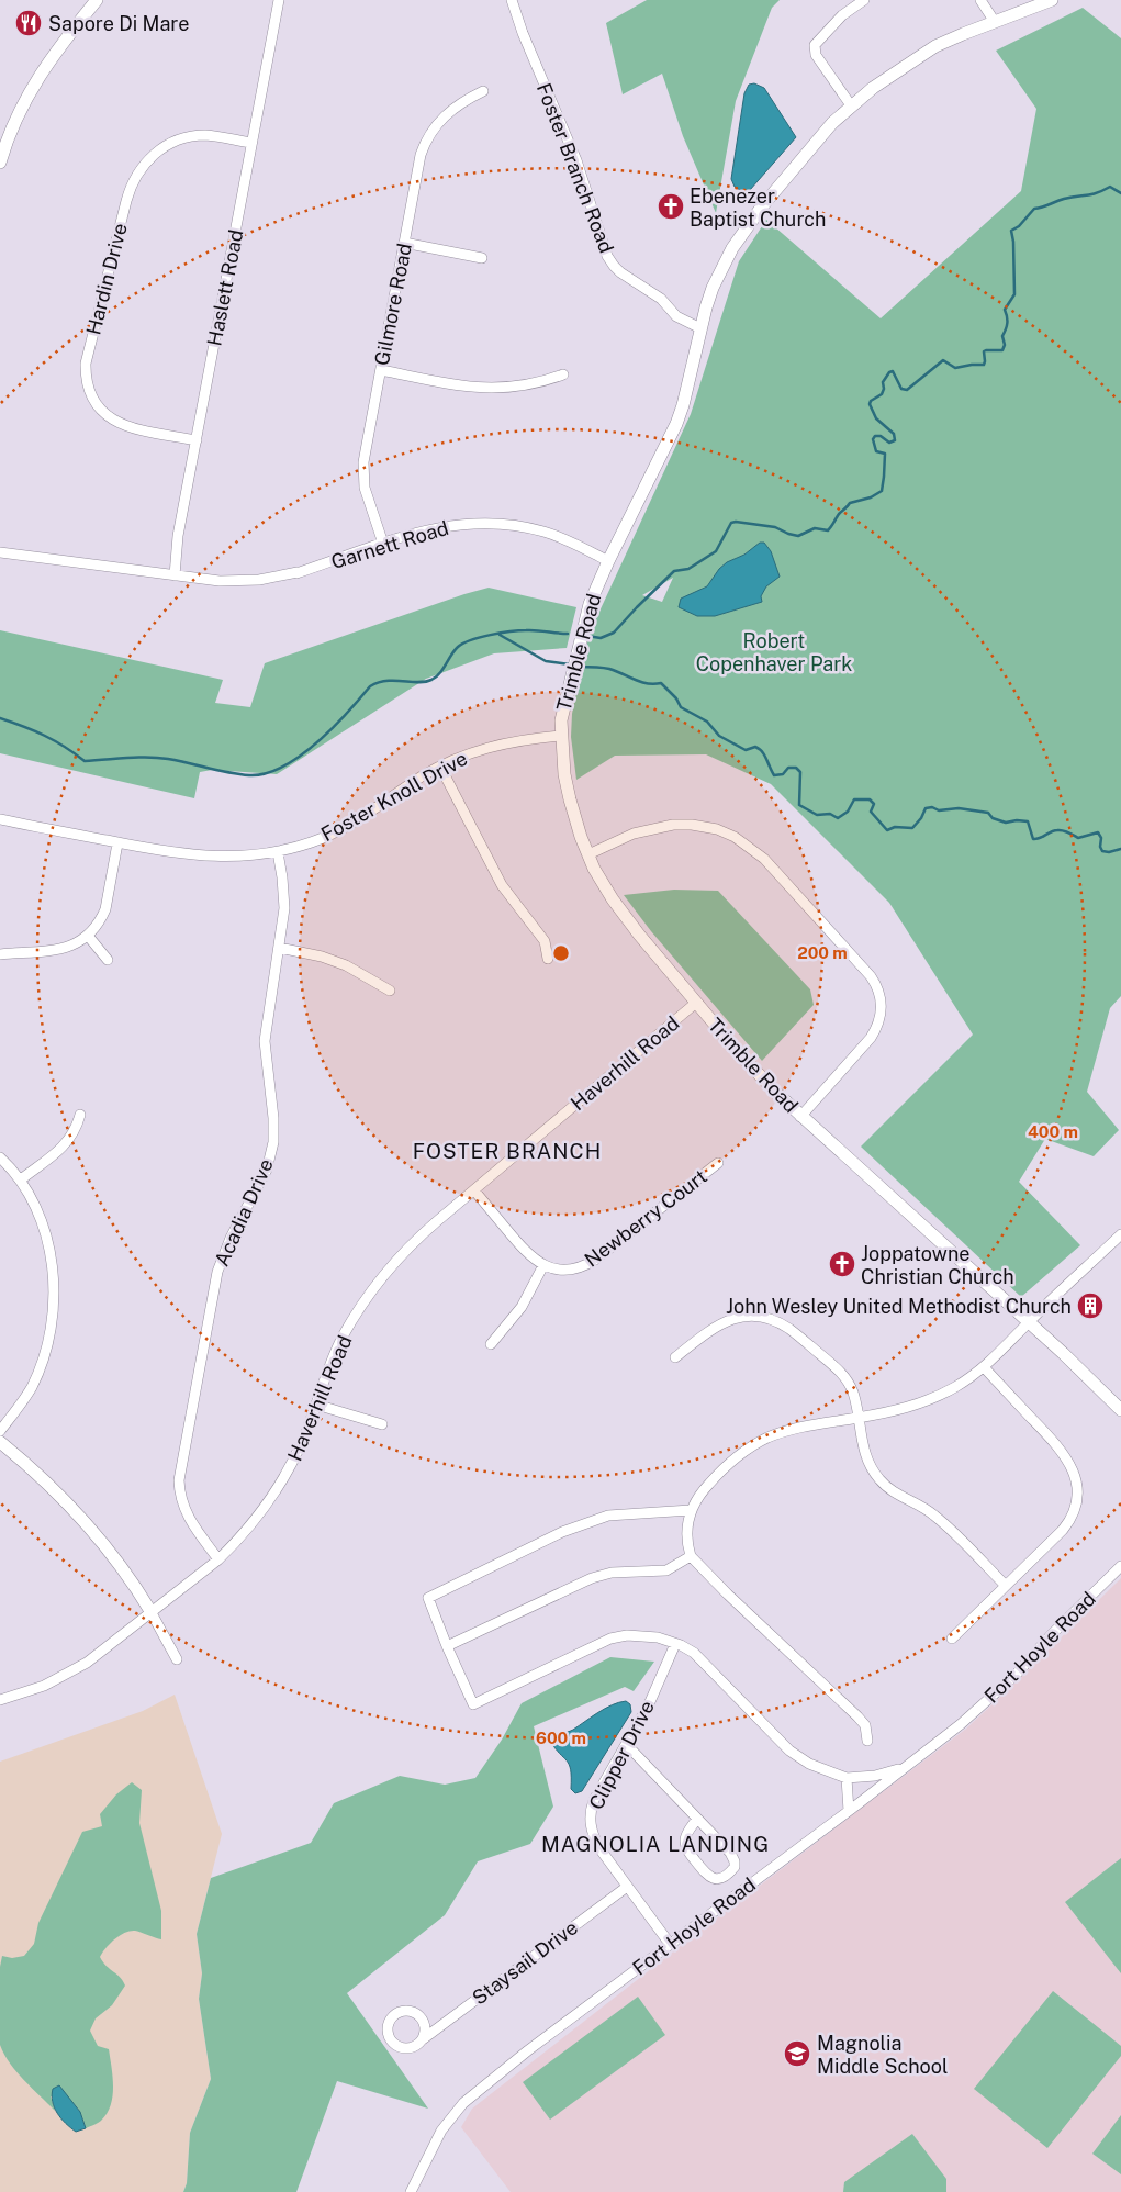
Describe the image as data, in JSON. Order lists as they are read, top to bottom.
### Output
{
  "streets": {
    "street": [
      "Foster Branch Road",
      "Hardin Drive",
      "Haslett Road",
      "Gilmore Road",
      "Garnett Road",
      "Trimble Road",
      "Foster Knoll Drive",
      "Haverhill Road",
      "Acadia Drive",
      "Newberry Court",
      "Fort Hoyle Road",
      "Clipper Drive",
      "Staysail Drive"
    ]
  },
  "crossings": [
    ["Foster Branch Road", "Trimble Road"],
    ["Hardin Drive", "Haslett Road"],
    ["Haslett Road", "Garnett Road"],
    ["Gilmore Road", "Garnett Road"],
    ["Garnett Road", "Trimble Road"],
    ["Trimble Road", "Foster Knoll Drive"],
    ["Trimble Road", "Haverhill Road"],
    ["Foster Knoll Drive", "Acadia Drive"],
    ["Haverhill Road", "Acadia Drive"],
    ["Haverhill Road", "Newberry Court"],
    ["Fort Hoyle Road", "Clipper Drive"],
    ["Clipper Drive", "Staysail Drive"]
  ],
  "districts": ["FOSTER BRANCH", "MAGNOLIA LANDING"],
  "parks": ["Robert Copenhaver Park"],
  "places": {
    "restaurant": ["Sapore Di Mare"],
    "church": ["Ebenezer Baptist Church", "Joppatowne Christian Church"],
    "building": ["John Wesley United Methodist Church"],
    "school or university": ["Magnolia Middle School"]
  },
  "rings": ["200 m", "400 m", "600 m"]
}
